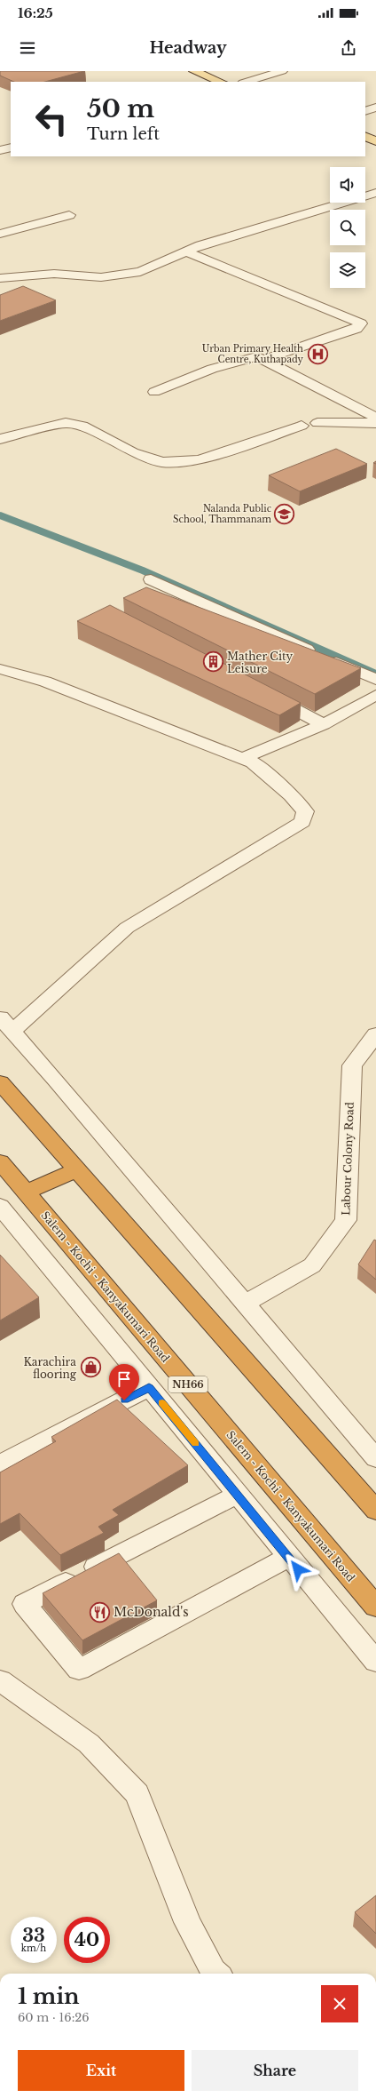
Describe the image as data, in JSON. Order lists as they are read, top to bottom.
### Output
{
  "streets": {
    "highway": ["Salem - Kochi - Kanyakumari Road", "NH66"],
    "street": ["Labour Colony Road"]
  },
  "places": {
    "hospital": ["Urban Primary Health Centre, Kuthapady"],
    "school or university": ["Nalanda Public School, Thammanam"],
    "building": ["Mather City Leisure"],
    "shop": ["Karachira flooring"],
    "restaurant": ["McDonald's"]
  },
  "page": {
    "status": "16:25",
    "header": "Headway",
    "turn": ["50 m", "Turn left"],
    "speed": "33 km/h",
    "limit": "40",
    "heading": ["1 min", "60 m · 16:26"],
    "buttons": ["Exit", "Share"]
  }
}
